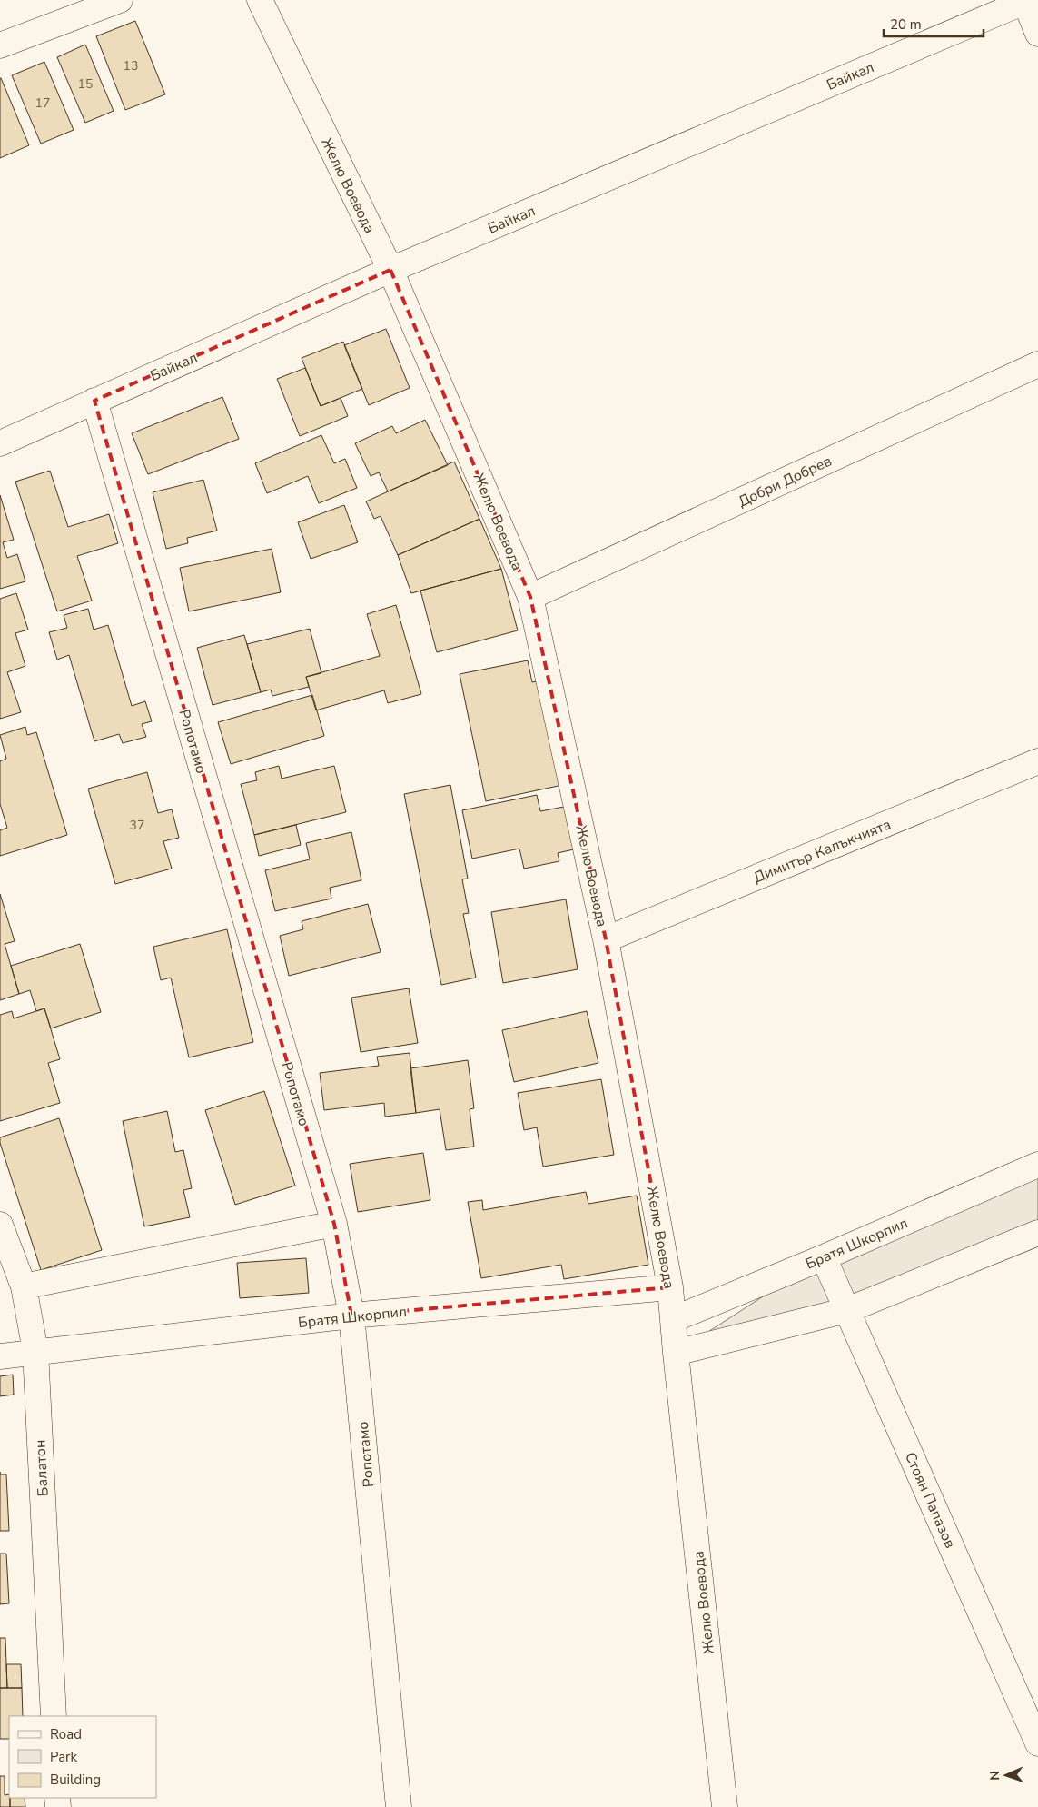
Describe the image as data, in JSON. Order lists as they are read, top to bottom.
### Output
{
  "streets": {
    "street": [
      "Байкал",
      "Желю Воевода",
      "Добри Добрев",
      "Ропотамо",
      "Димитър Калъкчията",
      "Братя Шкорпил",
      "Балатон",
      "Стоян Папазов"
    ]
  },
  "crossings": [
    ["Байкал", "Желю Воевода"],
    ["Байкал", "Ропотамо"],
    ["Желю Воевода", "Добри Добрев"],
    ["Желю Воевода", "Димитър Калъкчията"],
    ["Желю Воевода", "Братя Шкорпил"],
    ["Ропотамо", "Братя Шкорпил"],
    ["Братя Шкорпил", "Балатон"],
    ["Братя Шкорпил", "Стоян Папазов"]
  ],
  "house_numbers": [
    "13",
    "15",
    "17",
    "37"
  ],
  "legend": ["Road", "Park", "Building"],
  "scale_bar": "20 m",
  "north": "left"
}
